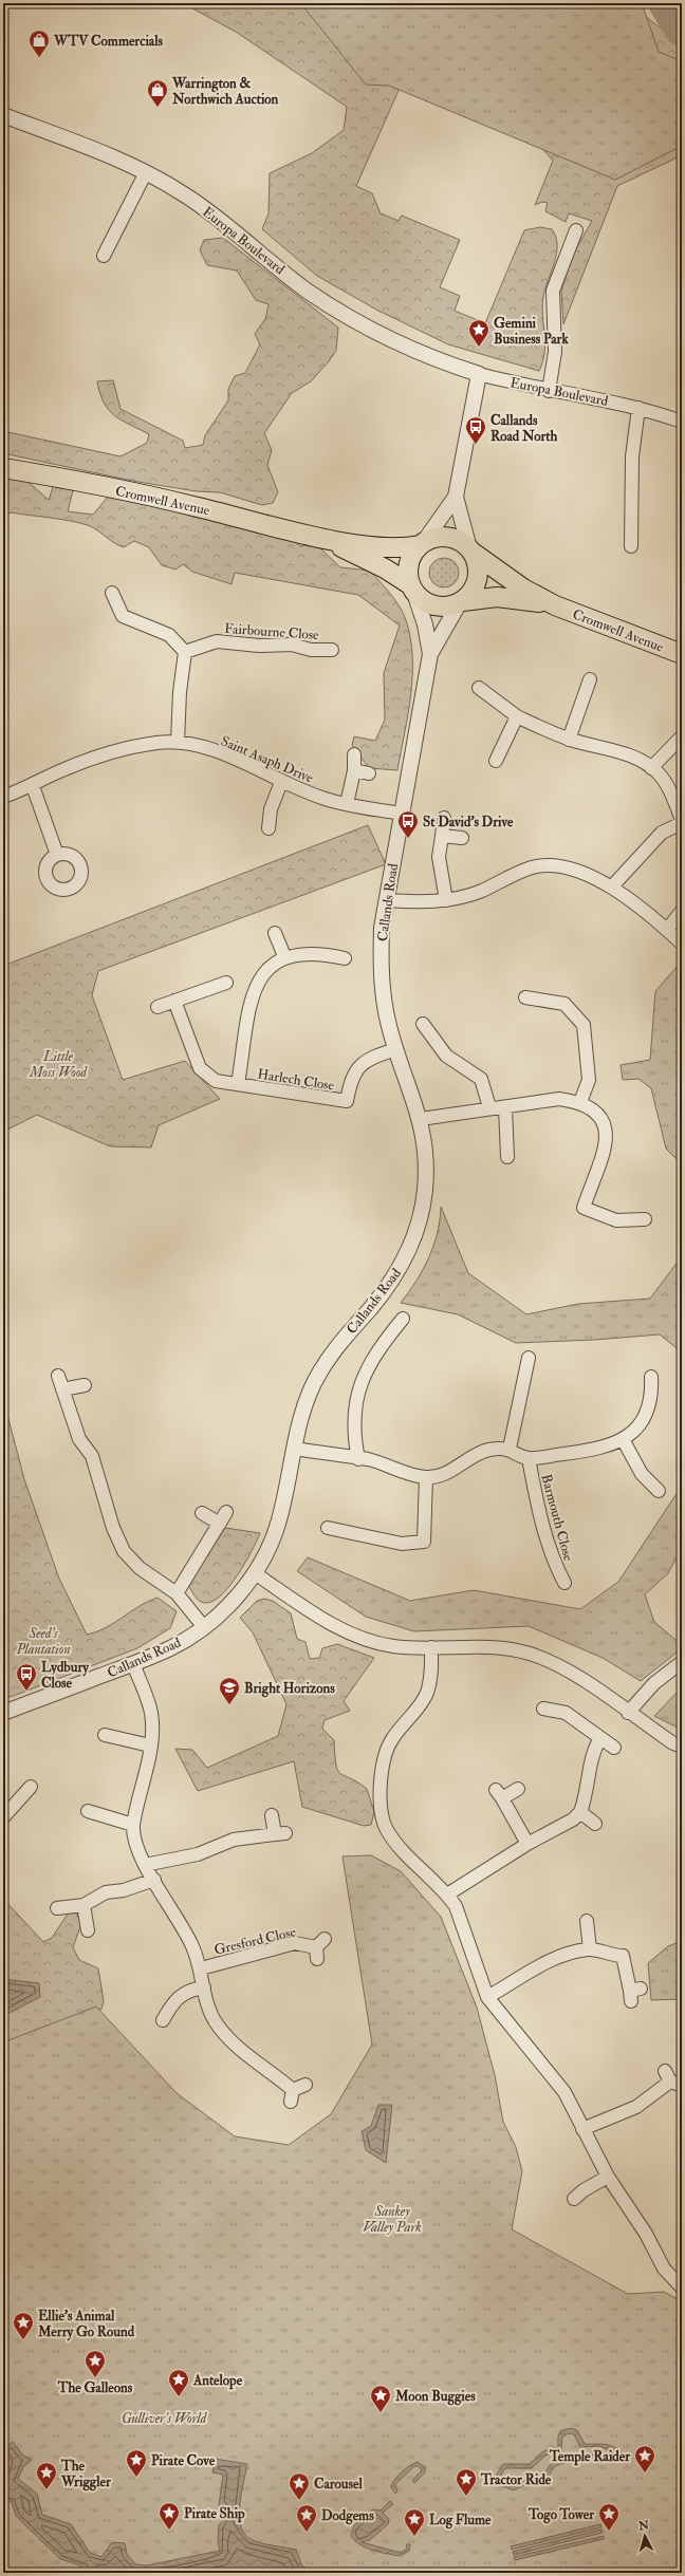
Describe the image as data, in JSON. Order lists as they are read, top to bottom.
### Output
{
  "streets": {
    "main road": ["Cromwell Avenue"],
    "street": [
      "Europa Boulevard",
      "Fairbourne Close",
      "Saint Asaph Drive",
      "Callands Road",
      "Harlech Close",
      "Barmouth Close",
      "Gresford Close"
    ]
  },
  "crossings": [
    ["Cromwell Avenue", "Callands Road"],
    ["Saint Asaph Drive", "Callands Road"],
    ["Callands Road", "Harlech Close"],
    ["Callands Road", "Gresford Close"]
  ],
  "parks": [
    "Little Moss Wood",
    "Seed's Plantation",
    "Sankey Valley Park",
    "Gulliver's World"
  ],
  "places": {
    "shop": ["WTV Commercials", "Warrington & Northwich Auction"],
    "place": [
      "Gemini Business Park",
      "Ellie's Animal Merry Go Round",
      "The Galleons",
      "Antelope",
      "Moon Buggies",
      "Temple Raider",
      "Pirate Cove",
      "The Wriggler",
      "Tractor Ride",
      "Carousel",
      "Pirate Ship",
      "Togo Tower",
      "Dodgems",
      "Log Flume"
    ],
    "bus stop": ["Callands Road North", "St David's Drive", "Lydbury Close"],
    "school or university": ["Bright Horizons"]
  },
  "north": "top"
}
